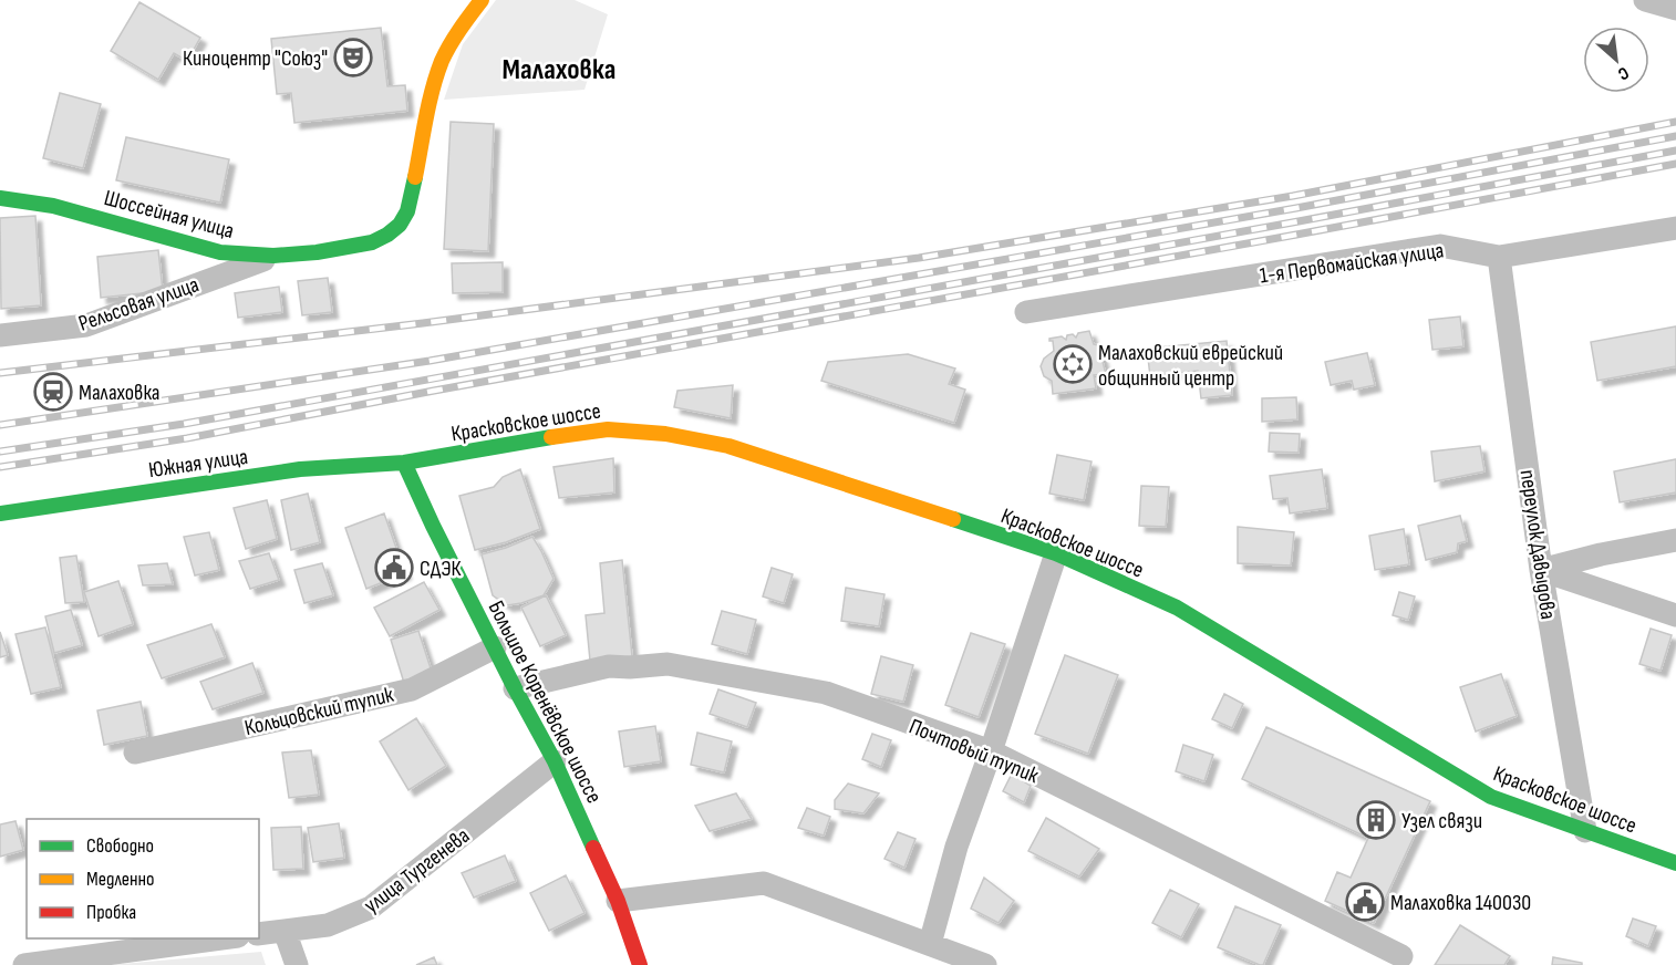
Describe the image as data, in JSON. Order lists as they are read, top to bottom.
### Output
{
  "streets": {
    "main road": [
      "Шоссейная улица",
      "Красковское шоссе",
      "Южная улица",
      "Большое Коренёвское шоссе"
    ],
    "street": [
      "1-я Первомайская улица",
      "Рельсовая улица",
      "переулок Давыдова",
      "Кольцовский тупик",
      "Почтовый тупик",
      "улица Тургенева"
    ]
  },
  "crossings": [
    ["Шоссейная улица", "Рельсовая улица"],
    ["1-я Первомайская улица", "переулок Давыдова"],
    ["Красковское шоссе", "Южная улица"],
    ["Красковское шоссе", "переулок Давыдова"],
    ["Красковское шоссе", "Большое Коренёвское шоссе"],
    ["Южная улица", "Большое Коренёвское шоссе"],
    ["Большое Коренёвское шоссе", "Кольцовский тупик"],
    ["Большое Коренёвское шоссе", "Почтовый тупик"],
    ["Большое Коренёвское шоссе", "улица Тургенева"]
  ],
  "districts": ["Малаховка"],
  "places": {
    "theatre": ["Киноцентр \"Союз\""],
    "synagogue": ["Малаховский еврейский общинный центр"],
    "station": ["Малаховка"],
    "public building": ["СДЭК", "Малаховка 140030"],
    "building": ["Узел связи"]
  },
  "legend": ["Свободно", "Медленно", "Пробка"],
  "north": "bottom right"
}
